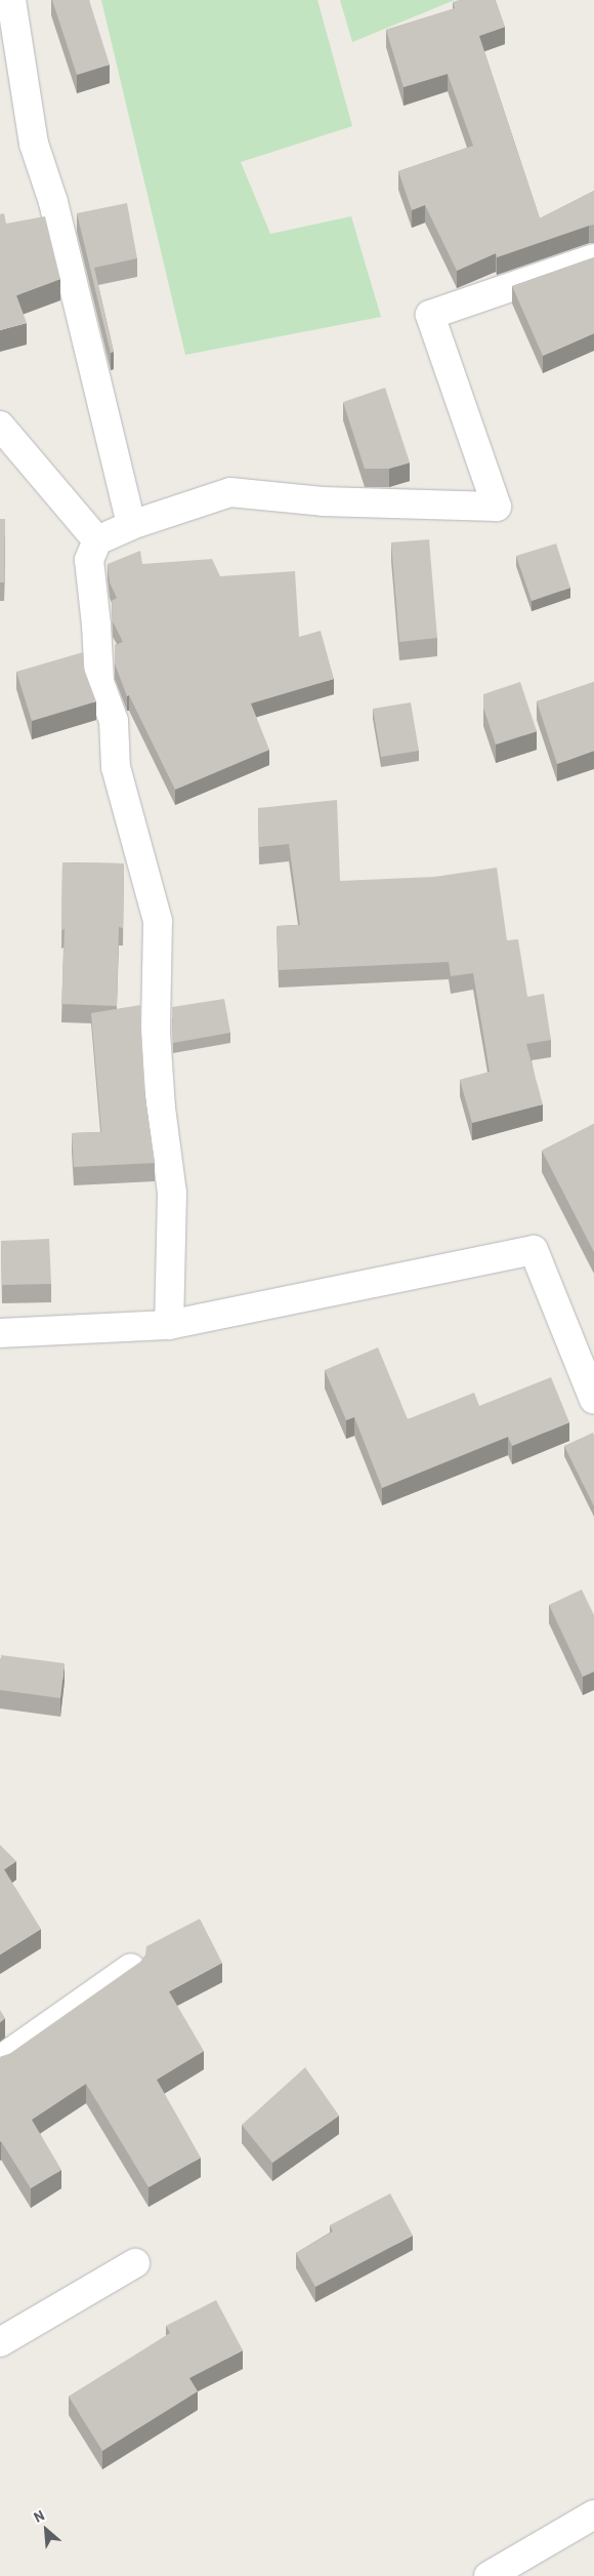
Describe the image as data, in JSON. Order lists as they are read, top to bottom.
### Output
{
  "north": "top left"
}
